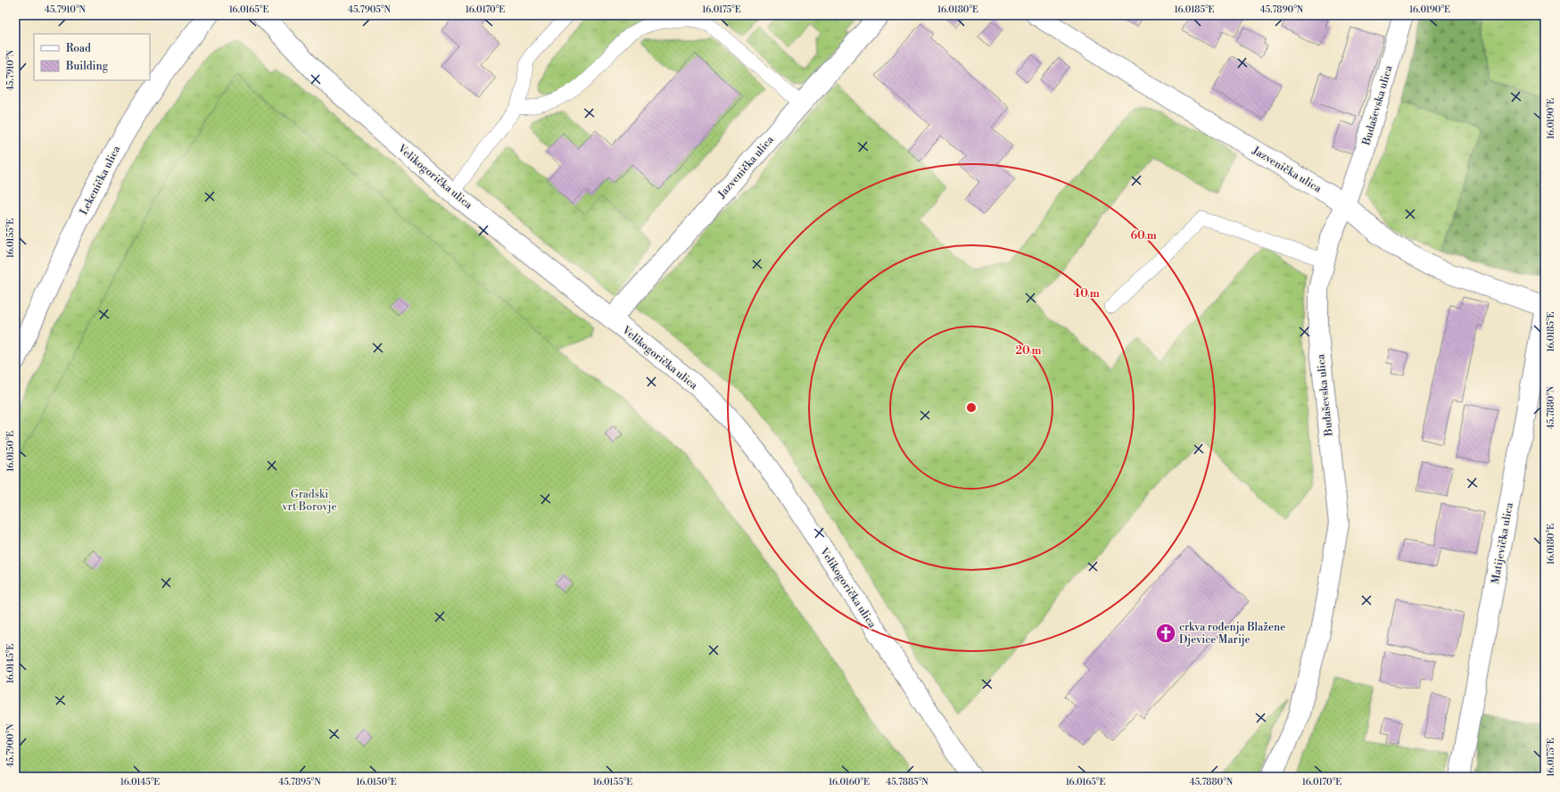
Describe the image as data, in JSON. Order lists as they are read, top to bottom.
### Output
{
  "streets": {
    "street": [
      "Budaševska ulica",
      "Jazvenička ulica",
      "Velikogorička ulica",
      "Lekenička ulica",
      "Matijevička ulica"
    ]
  },
  "crossings": [
    ["Budaševska ulica", "Jazvenička ulica"],
    ["Jazvenička ulica", "Velikogorička ulica"],
    ["Jazvenička ulica", "Matijevička ulica"]
  ],
  "parks": ["Gradski vrt Borovje"],
  "places": {
    "church": ["crkva rođenja Blažene Djevice Marije"]
  },
  "legend": ["Road", "Building"],
  "coordinates": [
    "45.7910°N",
    "16.0165°E",
    "45.7905°N",
    "16.0170°E",
    "16.0175°E",
    "16.0180°E",
    "16.0185°E",
    "45.7890°N",
    "16.0190°E",
    "16.0155°E",
    "45.7880°N",
    "16.0150°E",
    "16.0145°E",
    "45.7900°N",
    "45.7895°N",
    "16.0160°E",
    "45.7885°N"
  ],
  "rings": ["60 m", "40 m", "20 m"]
}
